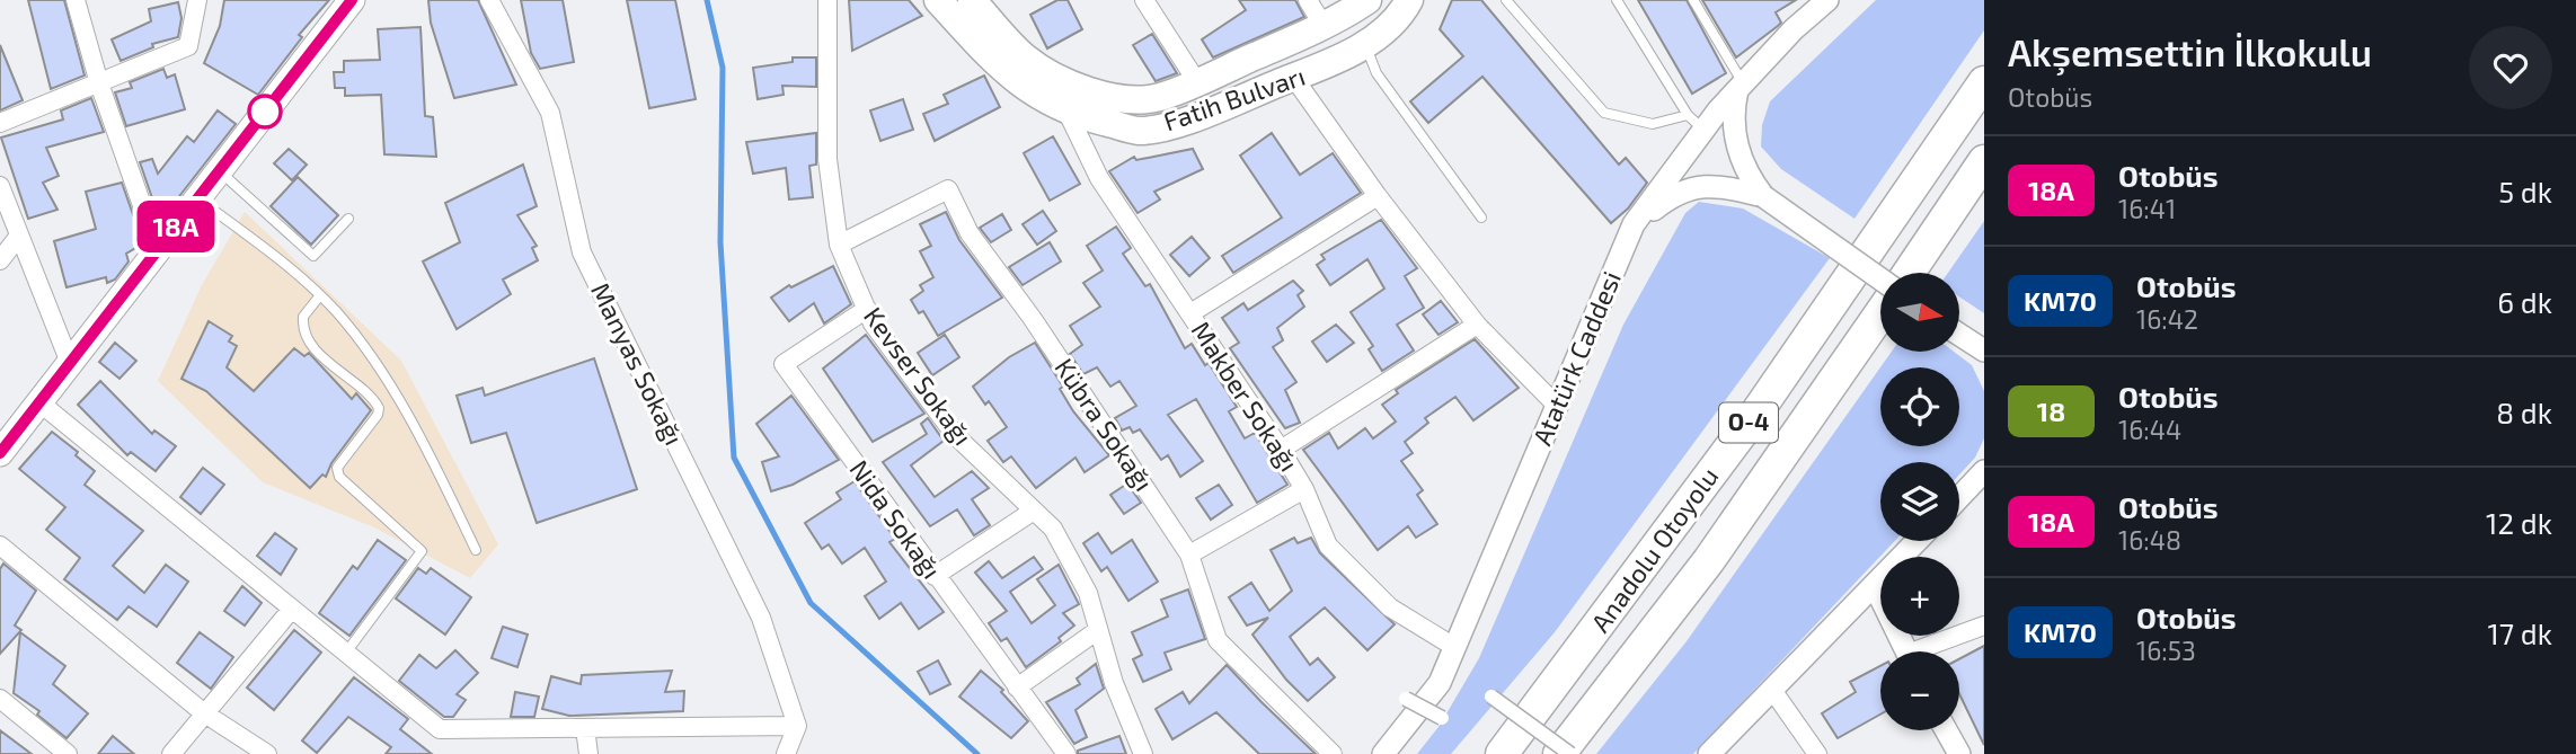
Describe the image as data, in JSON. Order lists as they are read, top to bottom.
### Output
{
  "streets": {
    "highway": ["O-4", "Anadolu Otoyolu"],
    "main road": ["Fatih Bulvarı"],
    "street": [
      "Atatürk Caddesi",
      "Manyas Sokağı",
      "Kevser Sokağı",
      "Makber Sokağı",
      "Kübra Sokağı",
      "Nida Sokağı"
    ]
  },
  "crossings": [
    ["Fatih Bulvarı", "Makber Sokağı"],
    ["Atatürk Caddesi", "Makber Sokağı"],
    ["Kevser Sokağı", "Kübra Sokağı"],
    ["Kevser Sokağı", "Nida Sokağı"]
  ],
  "lines": ["bus line 18A"],
  "north": "right",
  "page": {
    "on_map": "18A",
    "heading": ["Akşemsettin İlkokulu", "Otobüs"],
    "list": [
      {
        "mark": "18A",
        "name": "Otobüs",
        "note": "16:41",
        "value": "5 dk"
      },
      {
        "mark": "KM70",
        "name": "Otobüs",
        "note": "16:42",
        "value": "6 dk"
      },
      {
        "mark": "18",
        "name": "Otobüs",
        "note": "16:44",
        "value": "8 dk"
      },
      {
        "mark": "18A",
        "name": "Otobüs",
        "note": "16:48",
        "value": "12 dk"
      },
      {
        "mark": "KM70",
        "name": "Otobüs",
        "note": "16:53",
        "value": "17 dk"
      }
    ],
    "map_buttons": ["+", "−"]
  }
}
